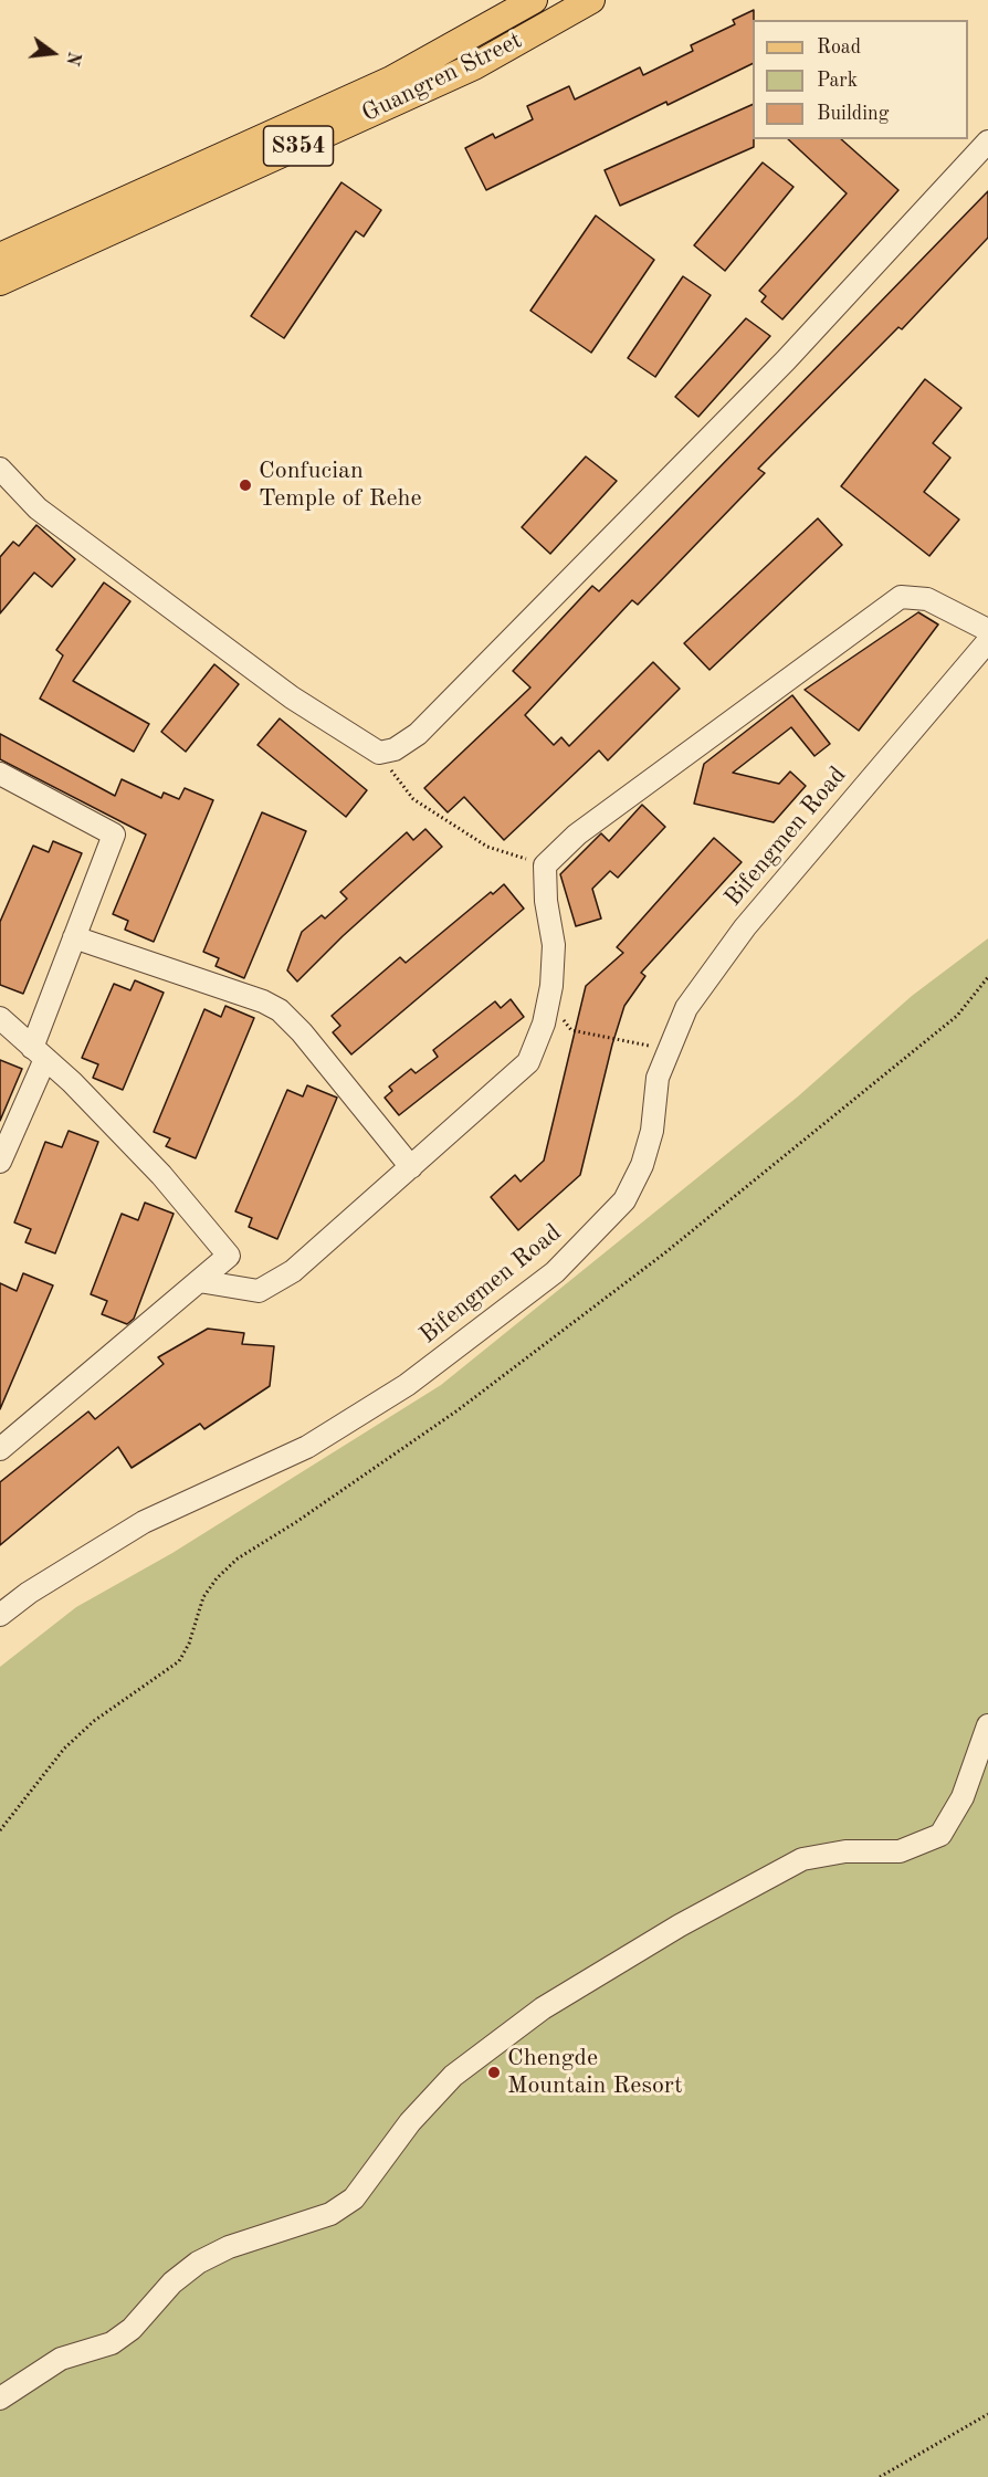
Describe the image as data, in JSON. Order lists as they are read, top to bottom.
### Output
{
  "streets": {
    "main road": ["Guangren Street", "S354"],
    "street": ["Bifengmen Road"]
  },
  "places": ["Confucian Temple of Rehe", "Chengde Mountain Resort"],
  "legend": ["Road", "Park", "Building"],
  "north": "right"
}
